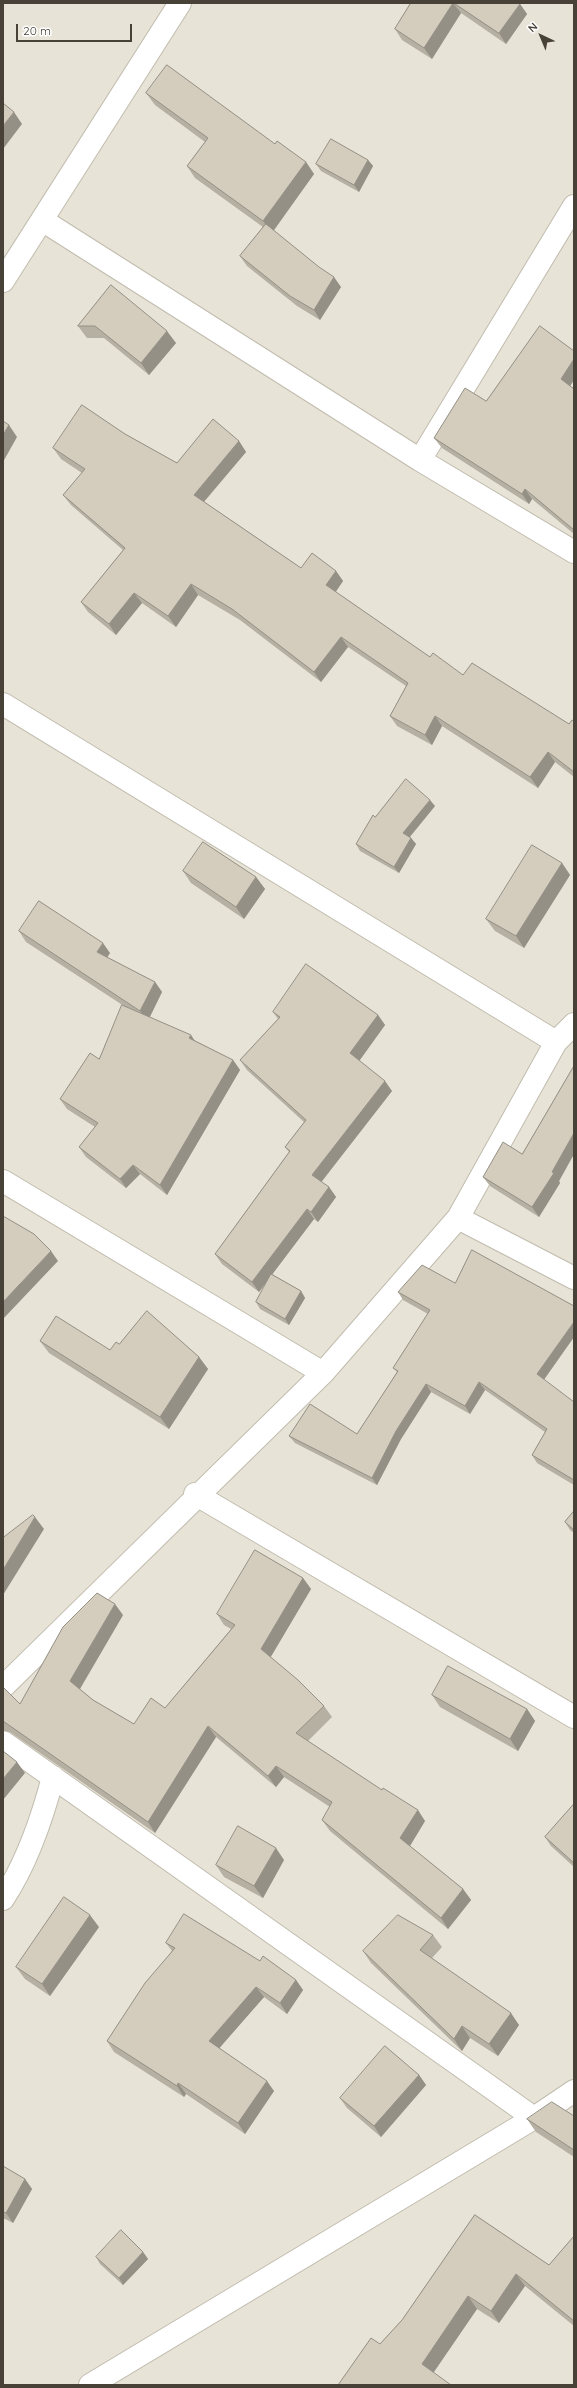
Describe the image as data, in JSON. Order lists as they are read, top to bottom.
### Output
{
  "scale_bar": "20 m",
  "north": "top left"
}
